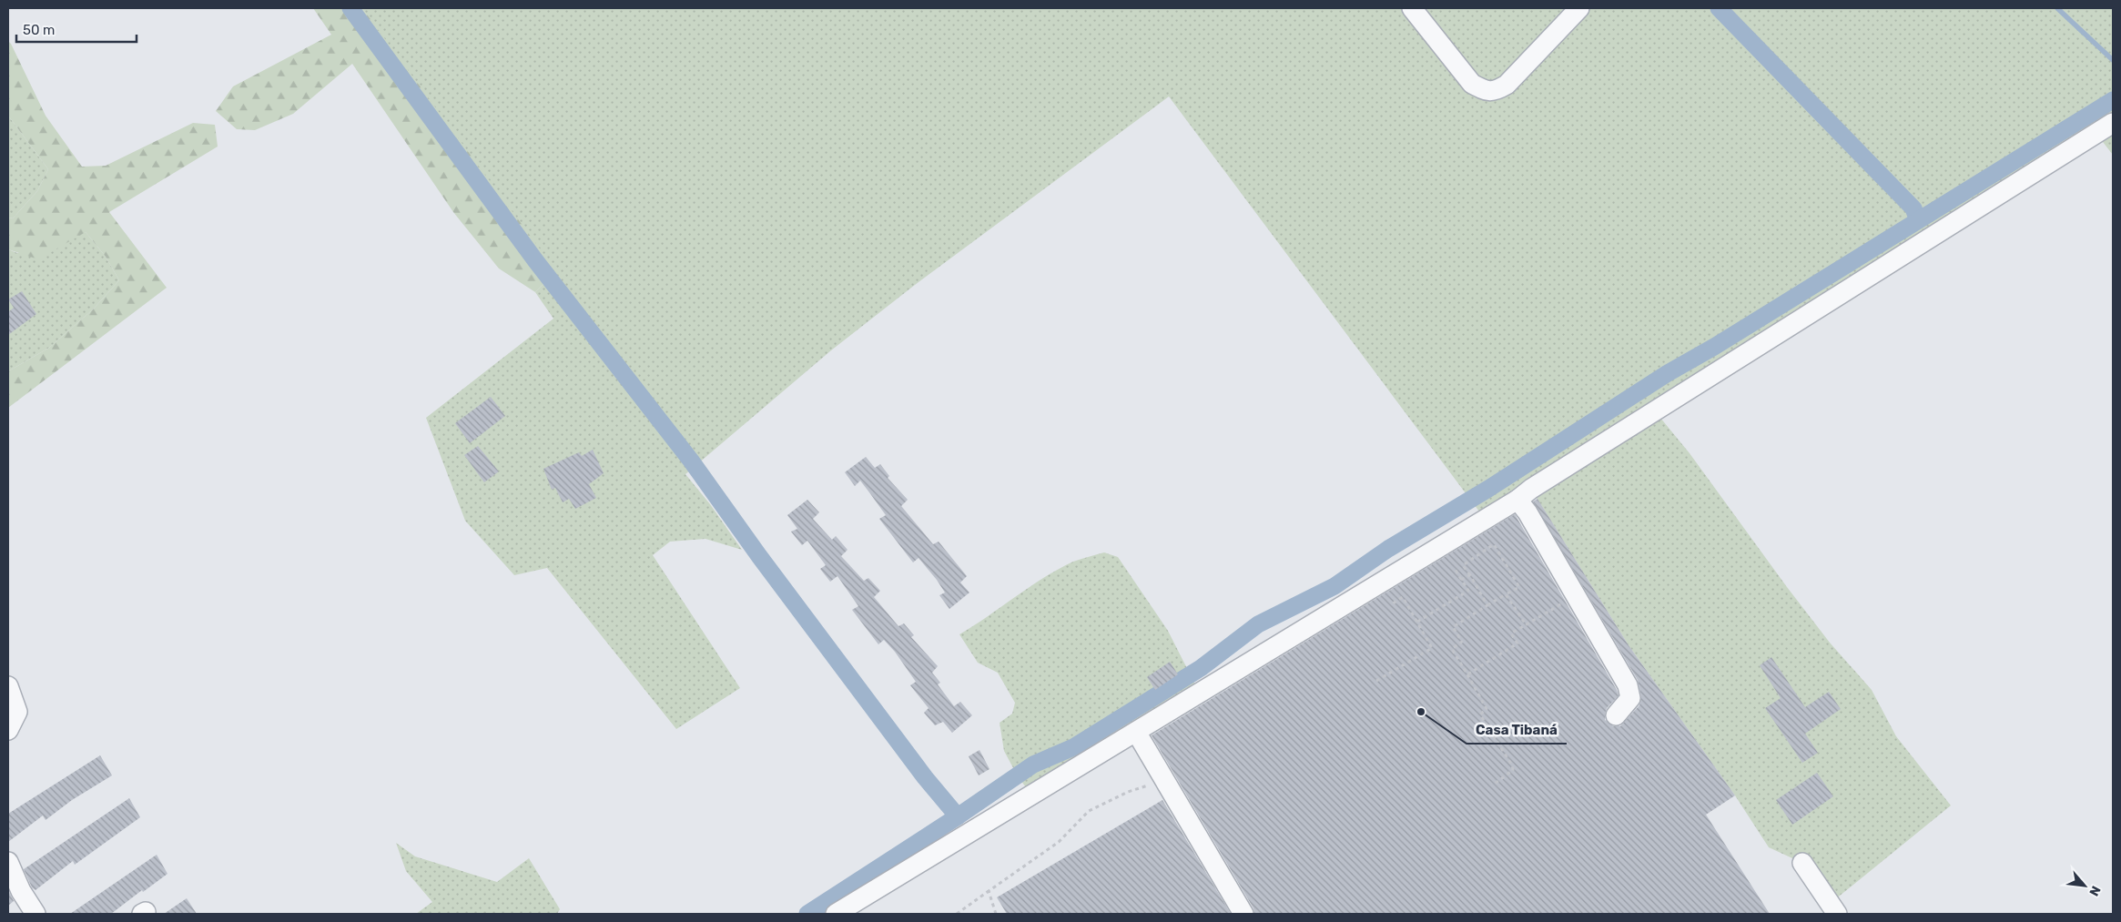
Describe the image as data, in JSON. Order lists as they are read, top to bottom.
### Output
{
  "places": ["Casa Tibaná"],
  "scale_bar": "50 m",
  "north": "bottom right"
}
